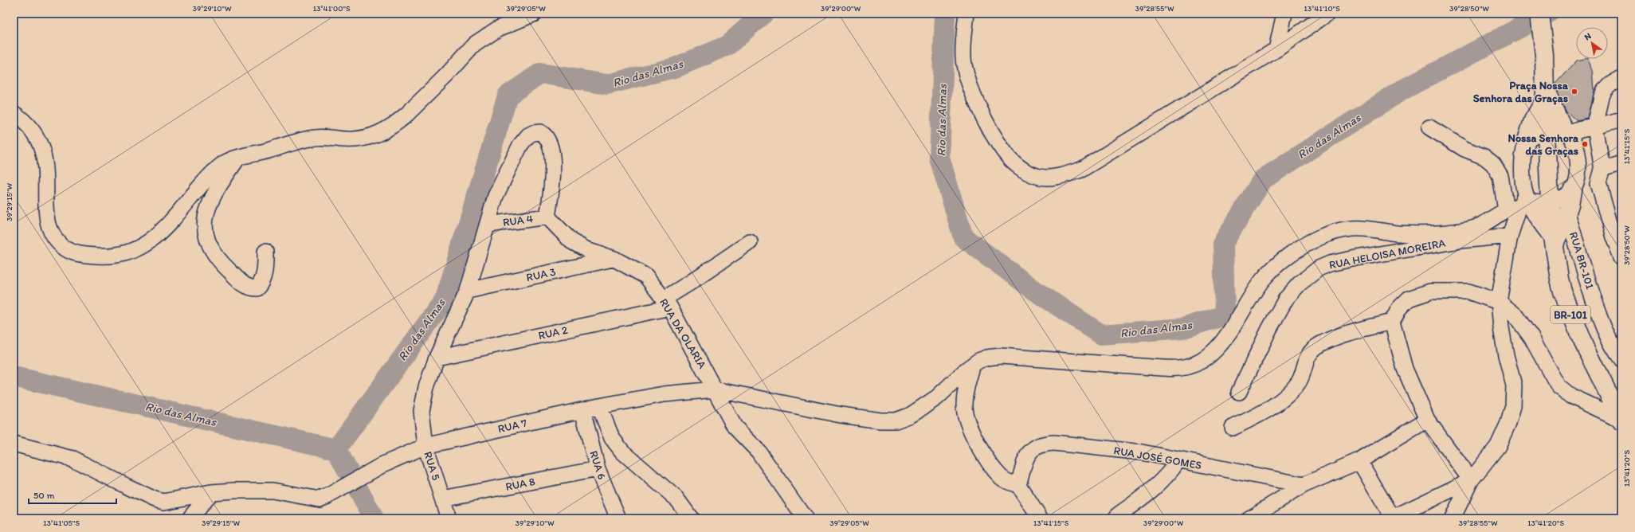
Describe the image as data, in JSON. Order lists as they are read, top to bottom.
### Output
{
  "streets": {
    "highway": ["BR-101"],
    "street": [
      "RUA 4",
      "RUA HELOISA MOREIRA",
      "RUA BR-101",
      "RUA 3",
      "RUA 2",
      "RUA DA OLARIA",
      "RUA 7",
      "RUA JOSÉ GOMES",
      "RUA 6",
      "RUA 5",
      "RUA 8"
    ]
  },
  "crossings": [
    ["RUA 4", "RUA DA OLARIA"],
    ["RUA 4", "RUA 5"],
    ["RUA 3", "RUA DA OLARIA"],
    ["RUA 3", "RUA 5"],
    ["RUA 2", "RUA DA OLARIA"],
    ["RUA 2", "RUA 5"],
    ["RUA DA OLARIA", "RUA 7"],
    ["RUA DA OLARIA", "RUA 5"],
    ["RUA 7", "RUA 6"],
    ["RUA 7", "RUA 5"],
    ["RUA 6", "RUA 8"],
    ["RUA 5", "RUA 8"]
  ],
  "water": ["Rio das Almas"],
  "places": ["Praça Nossa Senhora das Graças", "Nossa Senhora das Graças"],
  "scale_bar": "50 m",
  "north": "top left",
  "coordinates": [
    "39°29'10\"W",
    "13°41'00\"S",
    "39°29'05\"W",
    "39°29'00\"W",
    "39°28'55\"W",
    "13°41'10\"S",
    "39°28'50\"W",
    "13°41'15\"S",
    "39°29'15\"W",
    "13°41'20\"S",
    "13°41'05\"S"
  ]
}
